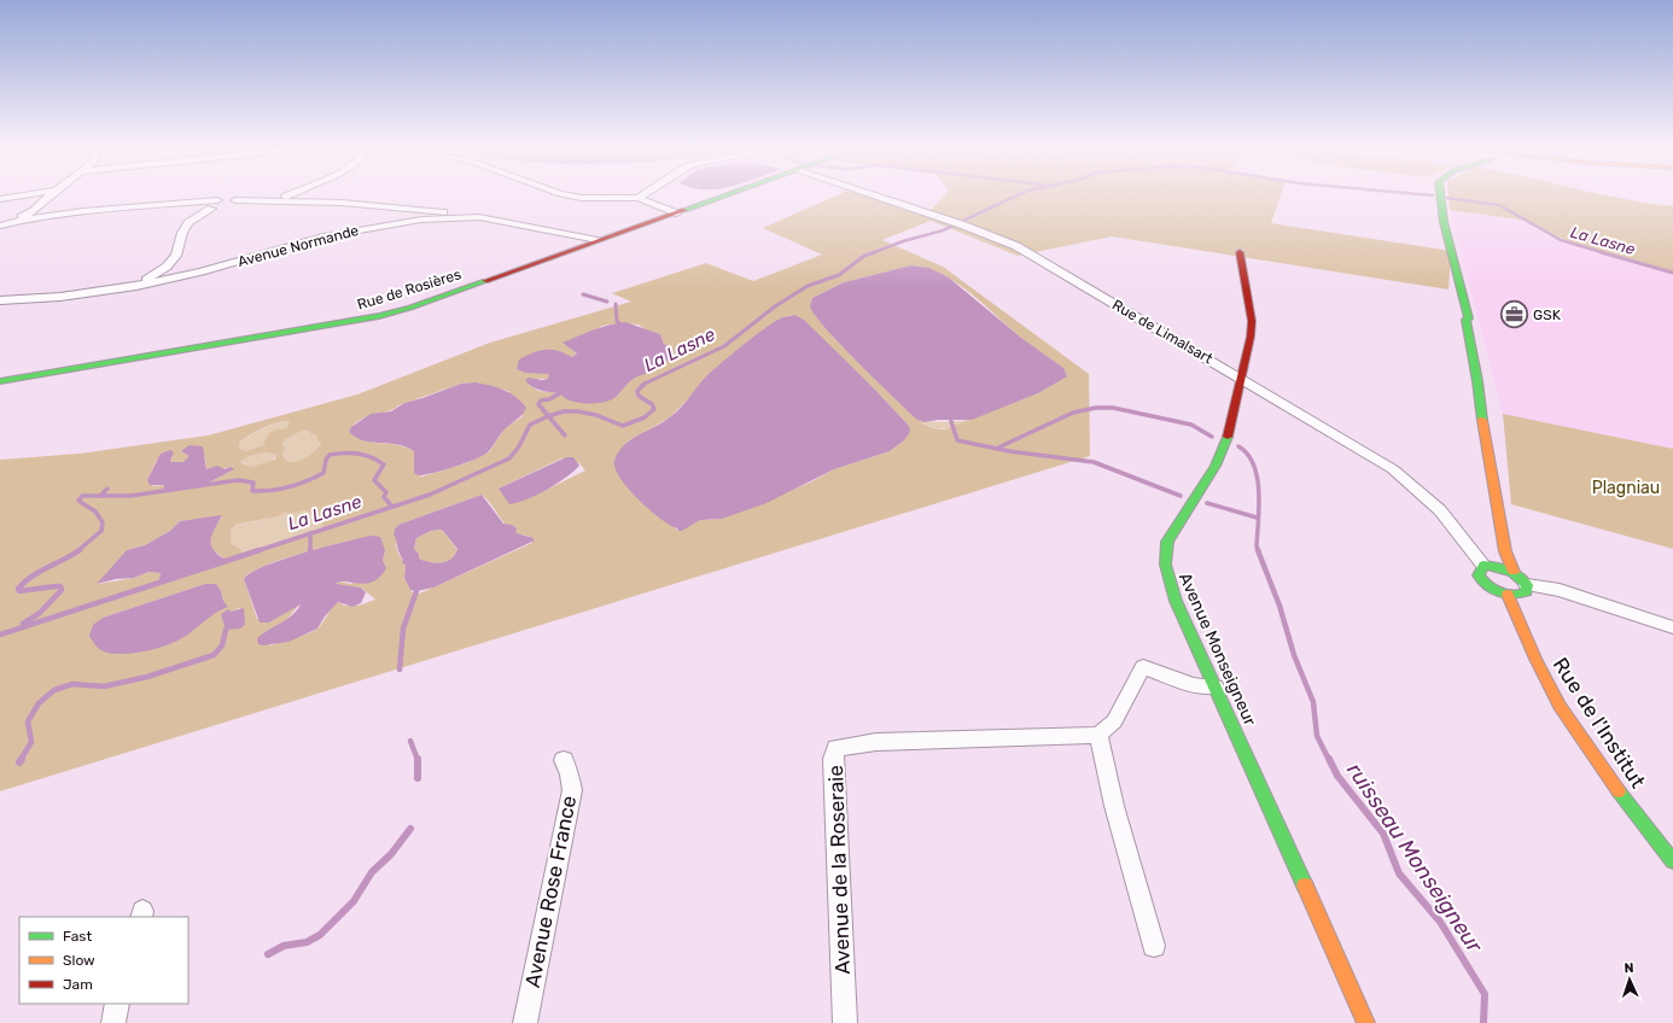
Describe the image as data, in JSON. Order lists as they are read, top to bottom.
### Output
{
  "streets": {
    "street": [
      "Avenue Normande",
      "Rue de Rosières",
      "Rue de Limalsart",
      "Avenue Monseigneur",
      "Rue de l'Institut",
      "Avenue de la Roseraie",
      "Avenue Rose France"
    ]
  },
  "crossings": [
    ["Avenue Normande", "Rue de Rosières"],
    ["Rue de Limalsart", "Avenue Monseigneur"]
  ],
  "water": ["La Lasne", "ruisseau Monseigneur"],
  "parks": ["Plagniau"],
  "places": {
    "office": ["GSK"]
  },
  "legend": ["Fast", "Slow", "Jam"],
  "north": "top"
}
